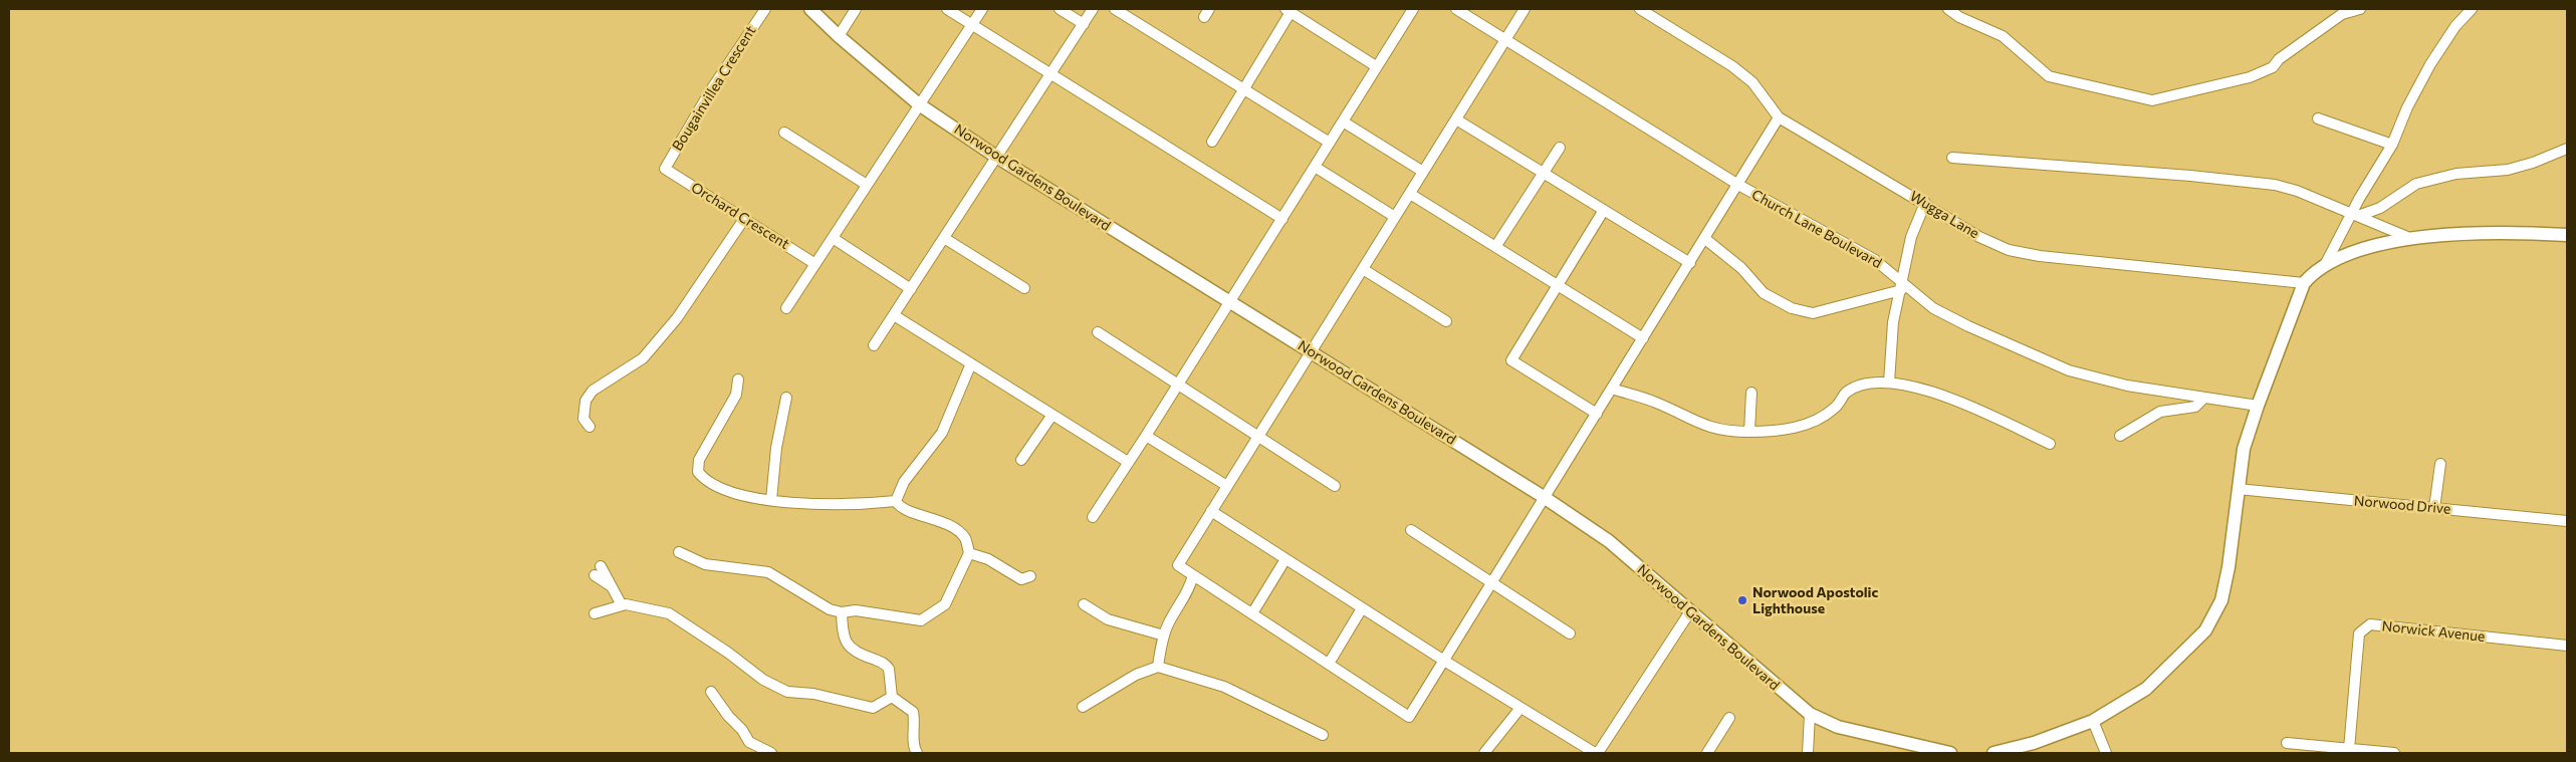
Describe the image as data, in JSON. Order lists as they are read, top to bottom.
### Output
{
  "streets": {
    "street": [
      "Bougainvillea Crescent",
      "Norwood Gardens Boulevard",
      "Wugga Lane",
      "Orchard Crescent",
      "Church Lane Boulevard",
      "Norwood Drive",
      "Norwick Avenue"
    ]
  },
  "crossings": [
    ["Bougainvillea Crescent", "Orchard Crescent"]
  ],
  "places": ["Norwood Apostolic Lighthouse"]
}
